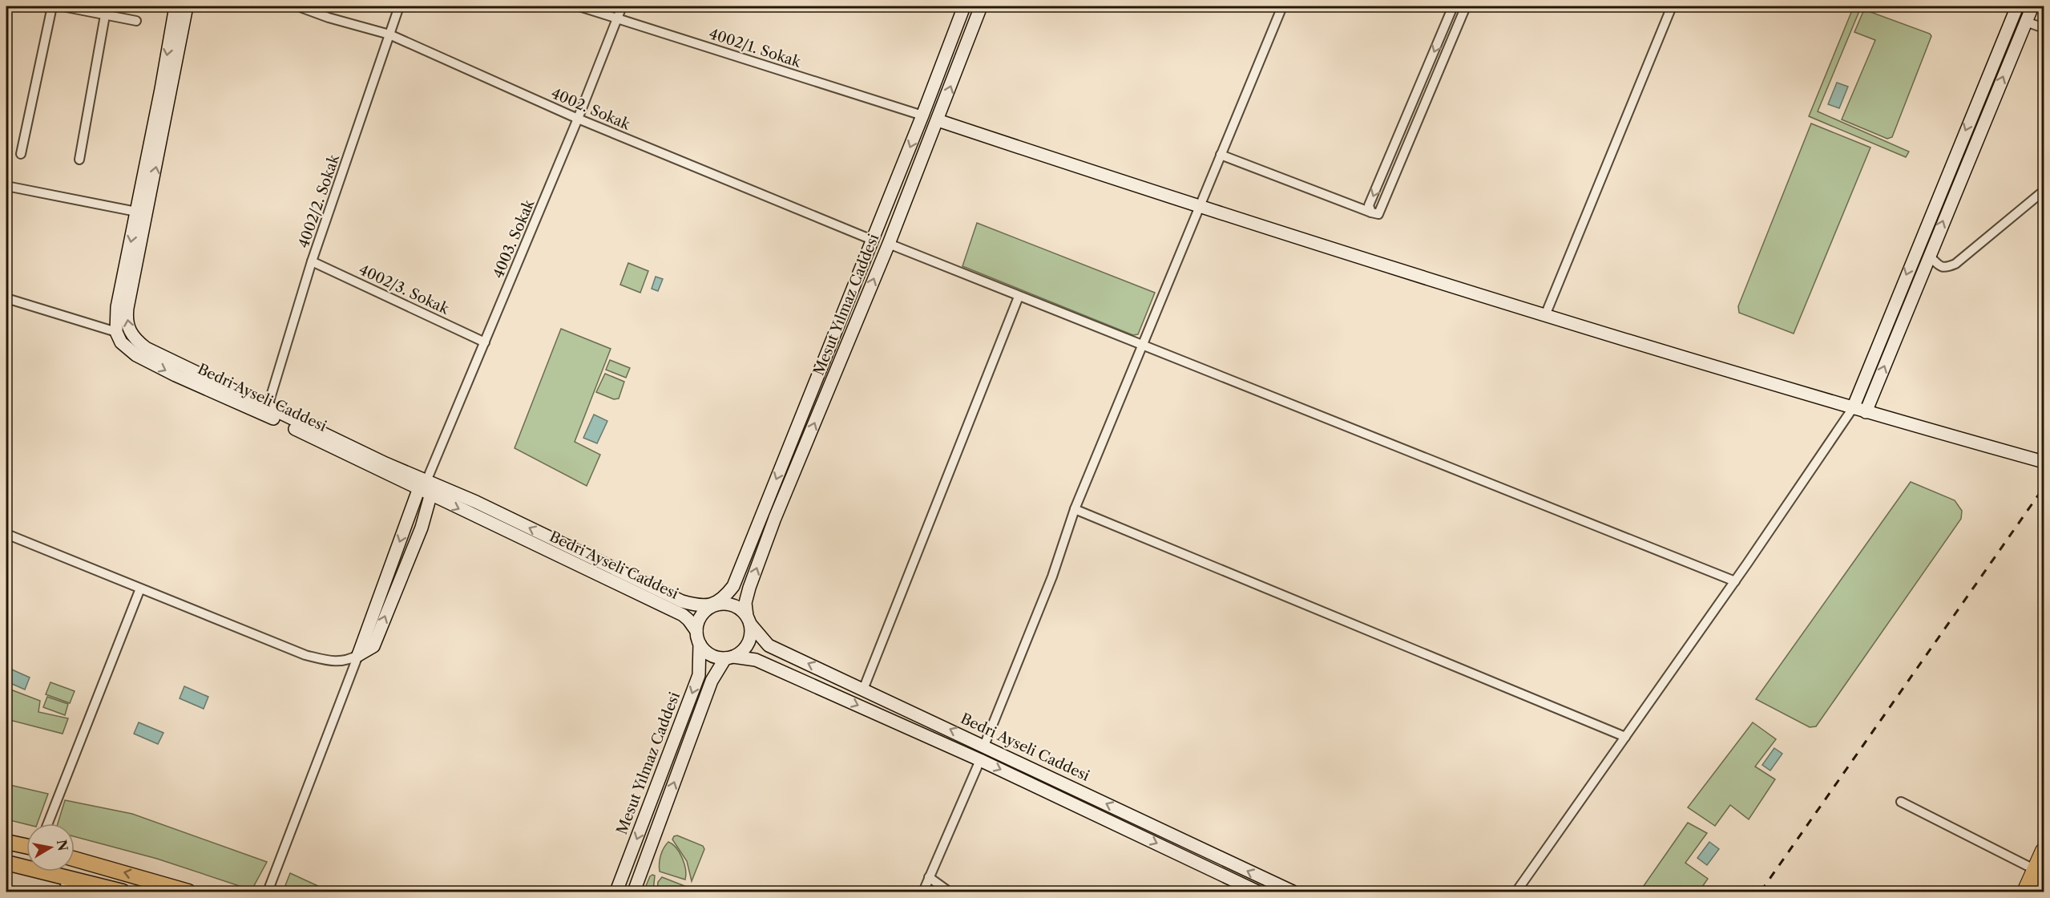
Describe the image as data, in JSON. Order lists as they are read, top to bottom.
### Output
{
  "streets": {
    "main road": ["Mesut Yılmaz Caddesi", "Bedri Ayseli Caddesi"],
    "street": [
      "4002/1. Sokak",
      "4002. Sokak",
      "4002/2. Sokak",
      "4003. Sokak",
      "4002/3. Sokak"
    ]
  },
  "crossings": [
    ["4002/1. Sokak", "4003. Sokak"],
    ["4002/1. Sokak", "Mesut Yılmaz Caddesi"],
    ["4002. Sokak", "4002/2. Sokak"],
    ["4002. Sokak", "4003. Sokak"],
    ["4002. Sokak", "Mesut Yılmaz Caddesi"],
    ["4002/2. Sokak", "4002/3. Sokak"],
    ["4002/2. Sokak", "Bedri Ayseli Caddesi"],
    ["4003. Sokak", "4002/3. Sokak"],
    ["4003. Sokak", "Bedri Ayseli Caddesi"],
    ["Mesut Yılmaz Caddesi", "Bedri Ayseli Caddesi"]
  ],
  "north": "right"
}
